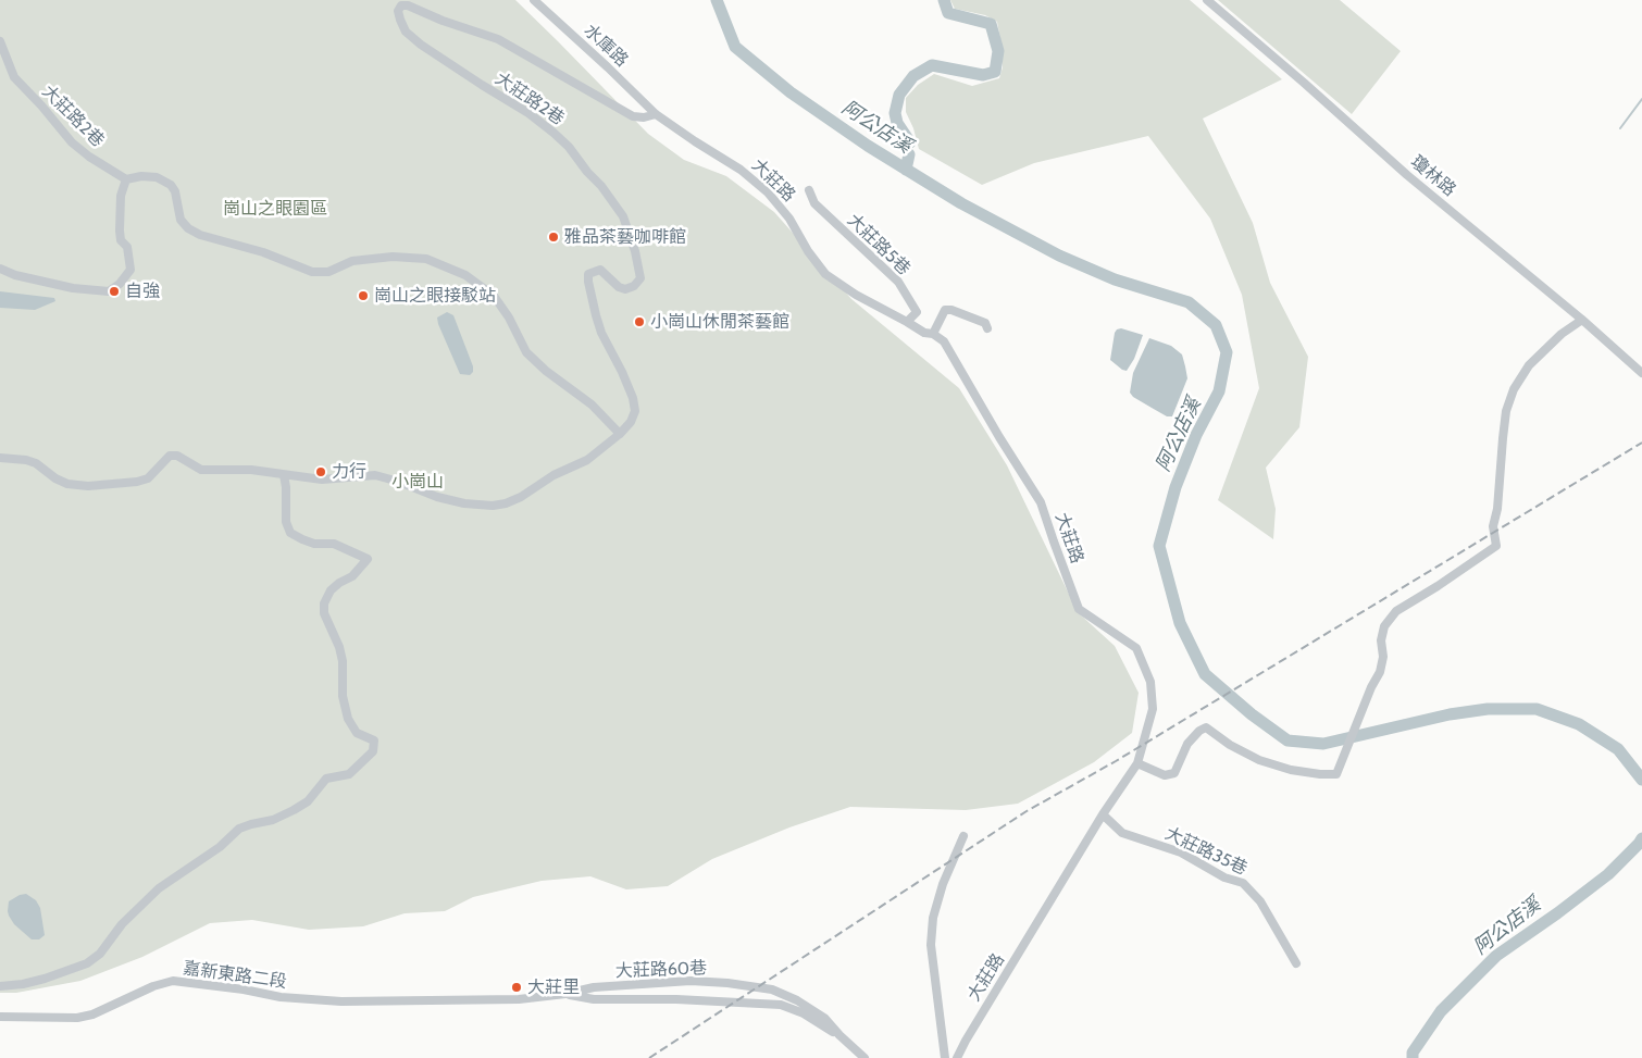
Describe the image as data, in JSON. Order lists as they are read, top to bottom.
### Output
{
  "streets": {
    "street": [
      "水庫路",
      "大莊路2巷",
      "瓊林路",
      "大莊路",
      "大莊路5巷",
      "大莊路35巷",
      "大莊路60巷",
      "嘉新東路二段"
    ]
  },
  "crossings": [
    ["水庫路", "大莊路2巷"],
    ["水庫路", "大莊路"],
    ["大莊路2巷", "大莊路"],
    ["大莊路", "大莊路5巷"],
    ["大莊路", "大莊路35巷"],
    ["大莊路60巷", "嘉新東路二段"]
  ],
  "water": ["阿公店溪"],
  "parks": ["崗山之眼園區", "小崗山"],
  "places": [
    "雅品茶藝咖啡館",
    "自強",
    "崗山之眼接駁站",
    "小崗山休閒茶藝館",
    "力行",
    "大莊里"
  ]
}
